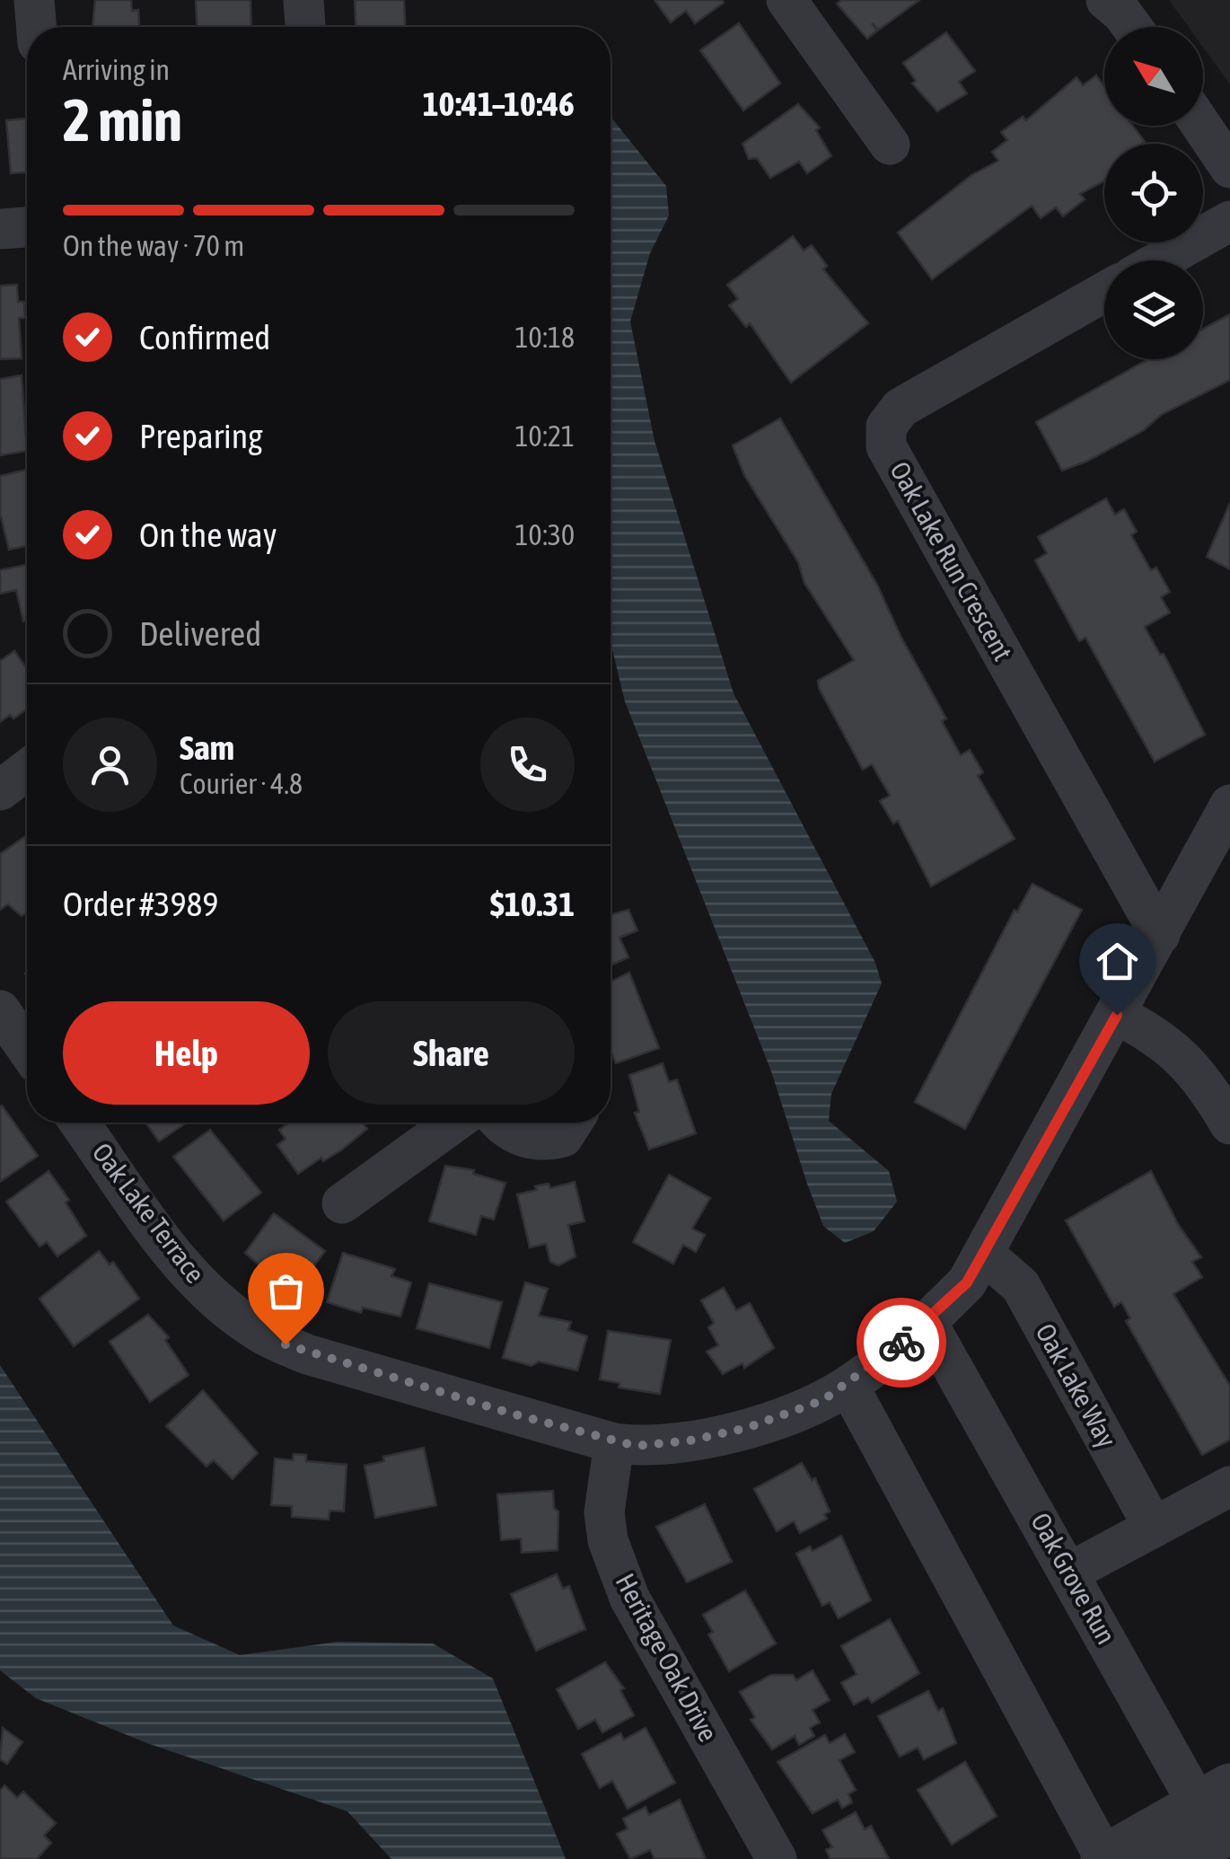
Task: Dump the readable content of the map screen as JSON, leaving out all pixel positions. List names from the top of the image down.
{
  "streets": {
    "street": [
      "Oak Lake Run Crescent",
      "Oak Lake Terrace",
      "Oak Lake Way",
      "Oak Grove Run",
      "Heritage Oak Drive"
    ]
  },
  "crossings": [
    ["Oak Lake Run Crescent", "Oak Lake Terrace"],
    ["Oak Lake Terrace", "Oak Lake Way"],
    ["Oak Lake Terrace", "Oak Grove Run"],
    ["Oak Lake Terrace", "Heritage Oak Drive"]
  ],
  "north": "top left",
  "page": {
    "heading": ["2 min", "Arriving in", "10:41–10:46"],
    "panel": [
      "Sam",
      "Courier · 4.8",
      "Order #3989",
      "$10.31"
    ],
    "bar": "On the way · 70 m",
    "list": [
      ["Confirmed", "10:18"],
      ["Preparing", "10:21"],
      ["On the way", "10:30"],
      "Delivered"
    ],
    "buttons": ["Help", "Share"]
  }
}
